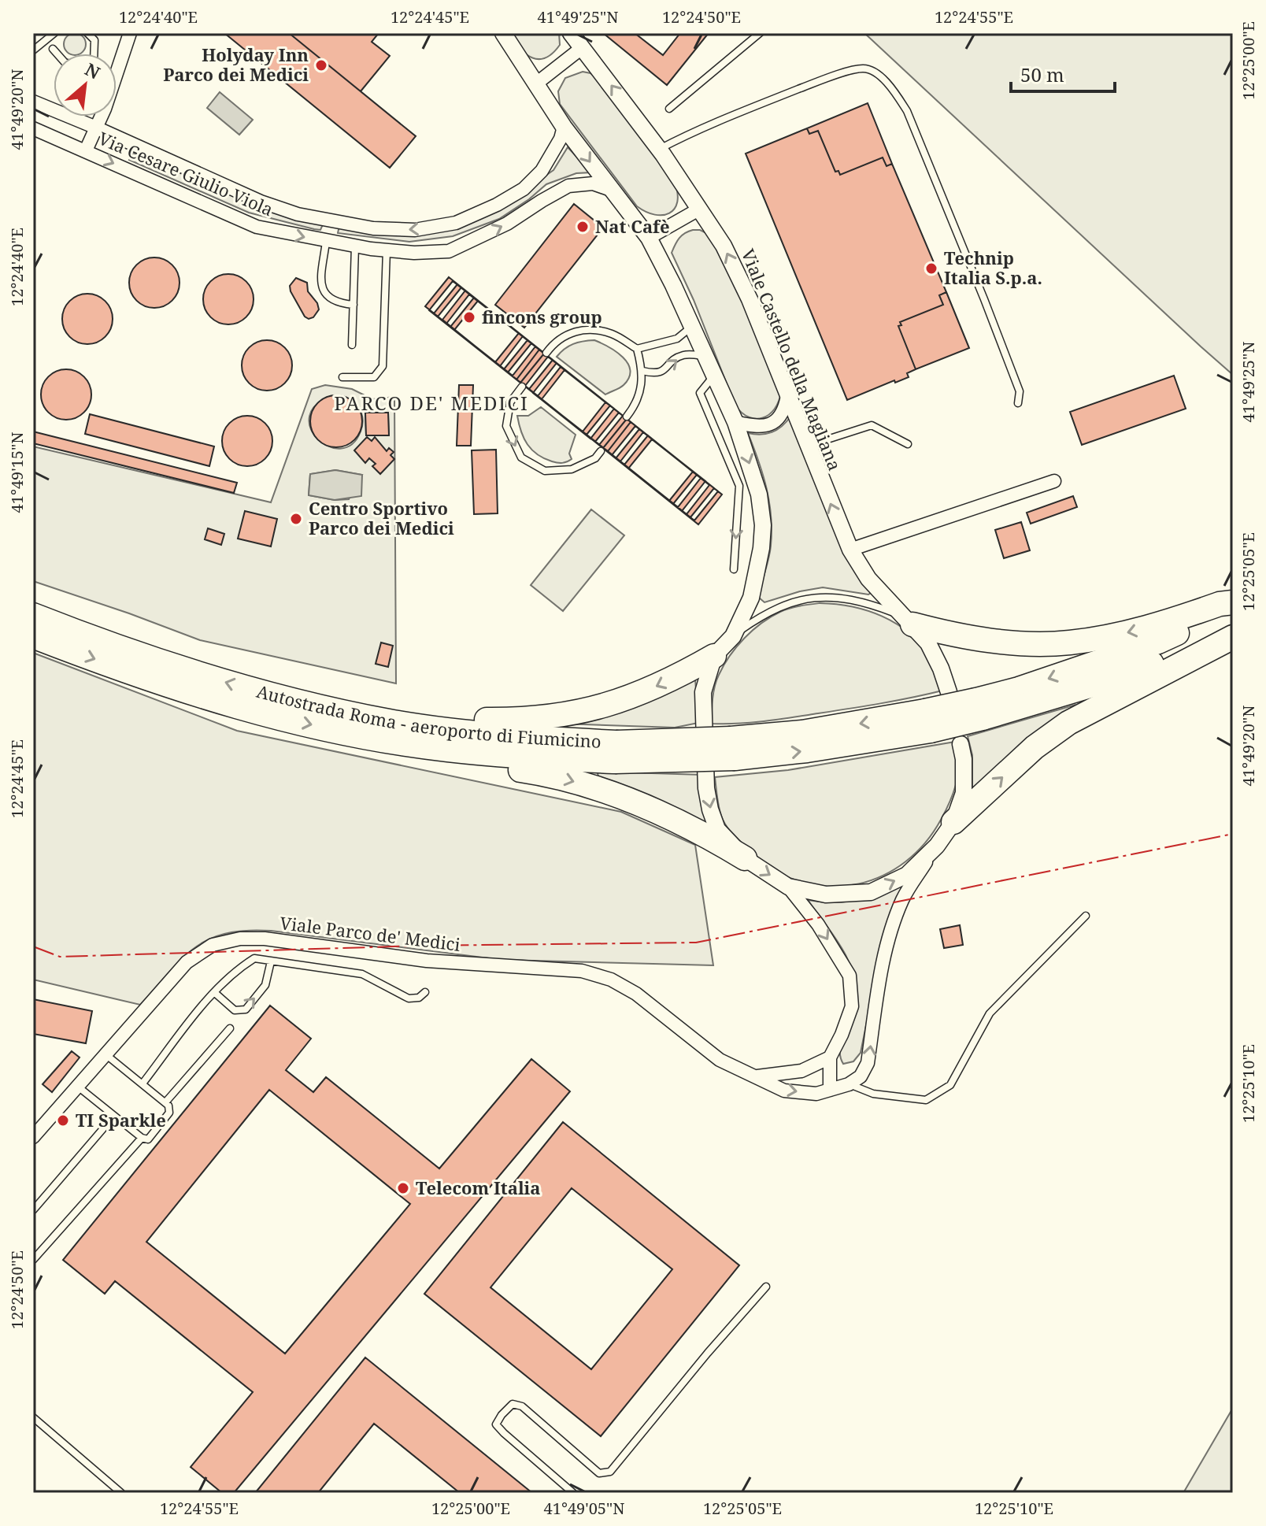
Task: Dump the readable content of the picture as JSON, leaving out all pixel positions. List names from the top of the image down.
{
  "streets": {
    "highway": ["Autostrada Roma - aeroporto di Fiumicino"],
    "street": ["Via Cesare Giulio Viola", "Viale Castello della Magliana", "Viale Parco de' Medici"]
  },
  "districts": ["PARCO DE' MEDICI"],
  "places": [
    "Holyday Inn Parco dei Medici",
    "Nat Cafè",
    "Technip Italia S.p.a.",
    "fincons group",
    "Centro Sportivo Parco dei Medici",
    "TI Sparkle",
    "Telecom Italia"
  ],
  "scale_bar": "50 m",
  "north": "top right",
  "coordinates": [
    "12°24'40\"E",
    "12°24'45\"E",
    "41°49'25\"N",
    "12°24'50\"E",
    "12°24'55\"E",
    "12°25'00\"E",
    "41°49'20\"N",
    "41°49'15\"N",
    "12°25'05\"E",
    "12°25'10\"E",
    "41°49'05\"N"
  ]
}
